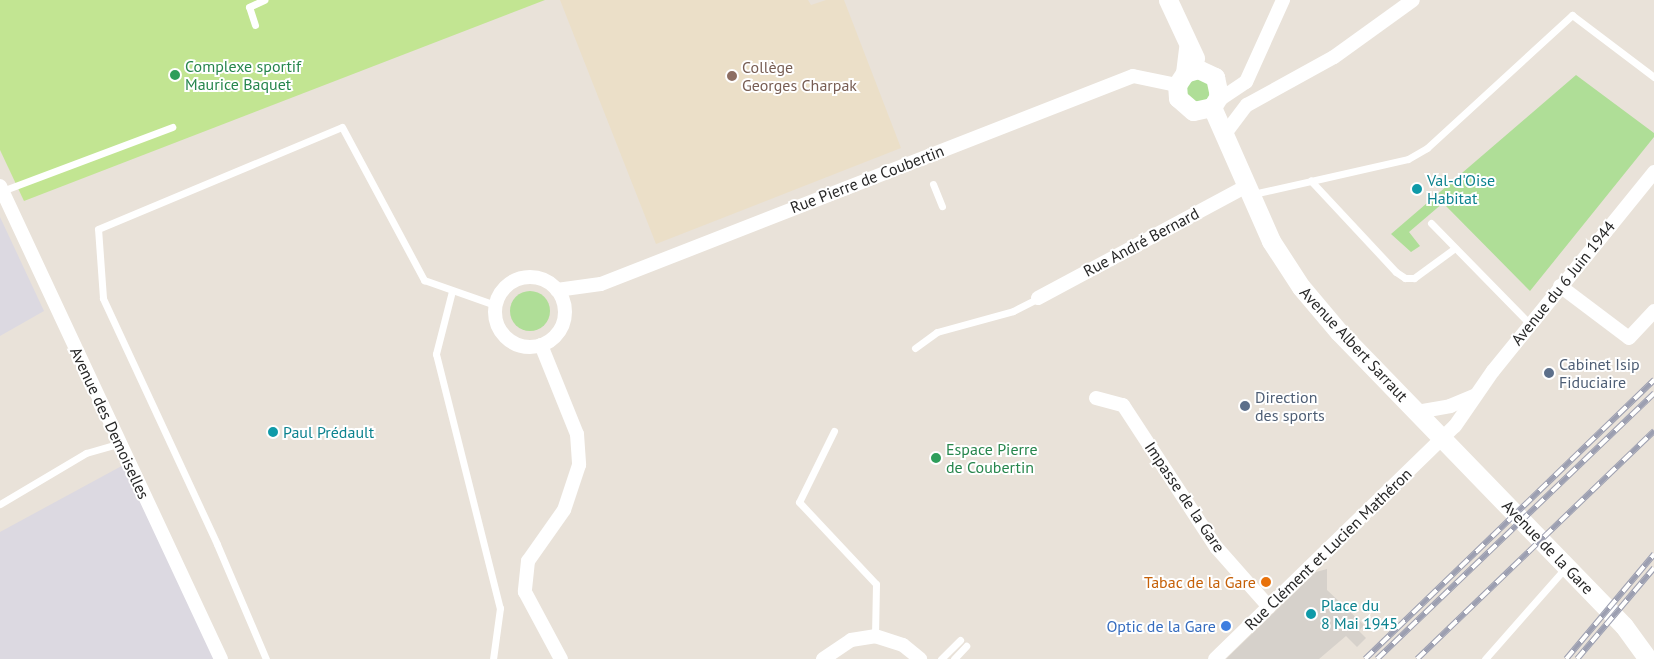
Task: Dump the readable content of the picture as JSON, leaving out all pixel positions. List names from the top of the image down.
{
  "streets": {
    "street": [
      "Rue Pierre de Coubertin",
      "Rue André Bernard",
      "Avenue du 6 Juin 1944",
      "Avenue Albert Sarraut",
      "Avenue des Demoiselles",
      "Impasse de la Gare",
      "Avenue de la Gare",
      "Rue Clément et Lucien Mathéron"
    ]
  },
  "crossings": [
    ["Rue Pierre de Coubertin", "Avenue Albert Sarraut"],
    ["Rue André Bernard", "Avenue Albert Sarraut"],
    ["Avenue du 6 Juin 1944", "Avenue Albert Sarraut"],
    ["Avenue du 6 Juin 1944", "Avenue de la Gare"],
    ["Avenue du 6 Juin 1944", "Rue Clément et Lucien Mathéron"],
    ["Avenue Albert Sarraut", "Avenue de la Gare"],
    ["Avenue Albert Sarraut", "Rue Clément et Lucien Mathéron"],
    ["Impasse de la Gare", "Rue Clément et Lucien Mathéron"],
    ["Avenue de la Gare", "Rue Clément et Lucien Mathéron"]
  ],
  "places": [
    "Complexe sportif Maurice Baquet",
    "Collège Georges Charpak",
    "Val-d'Oise Habitat",
    "Cabinet Isip Fiduciaire",
    "Direction des sports",
    "Paul Prédault",
    "Espace Pierre de Coubertin",
    "Tabac de la Gare",
    "Place du 8 Mai 1945",
    "Optic de la Gare"
  ]
}
